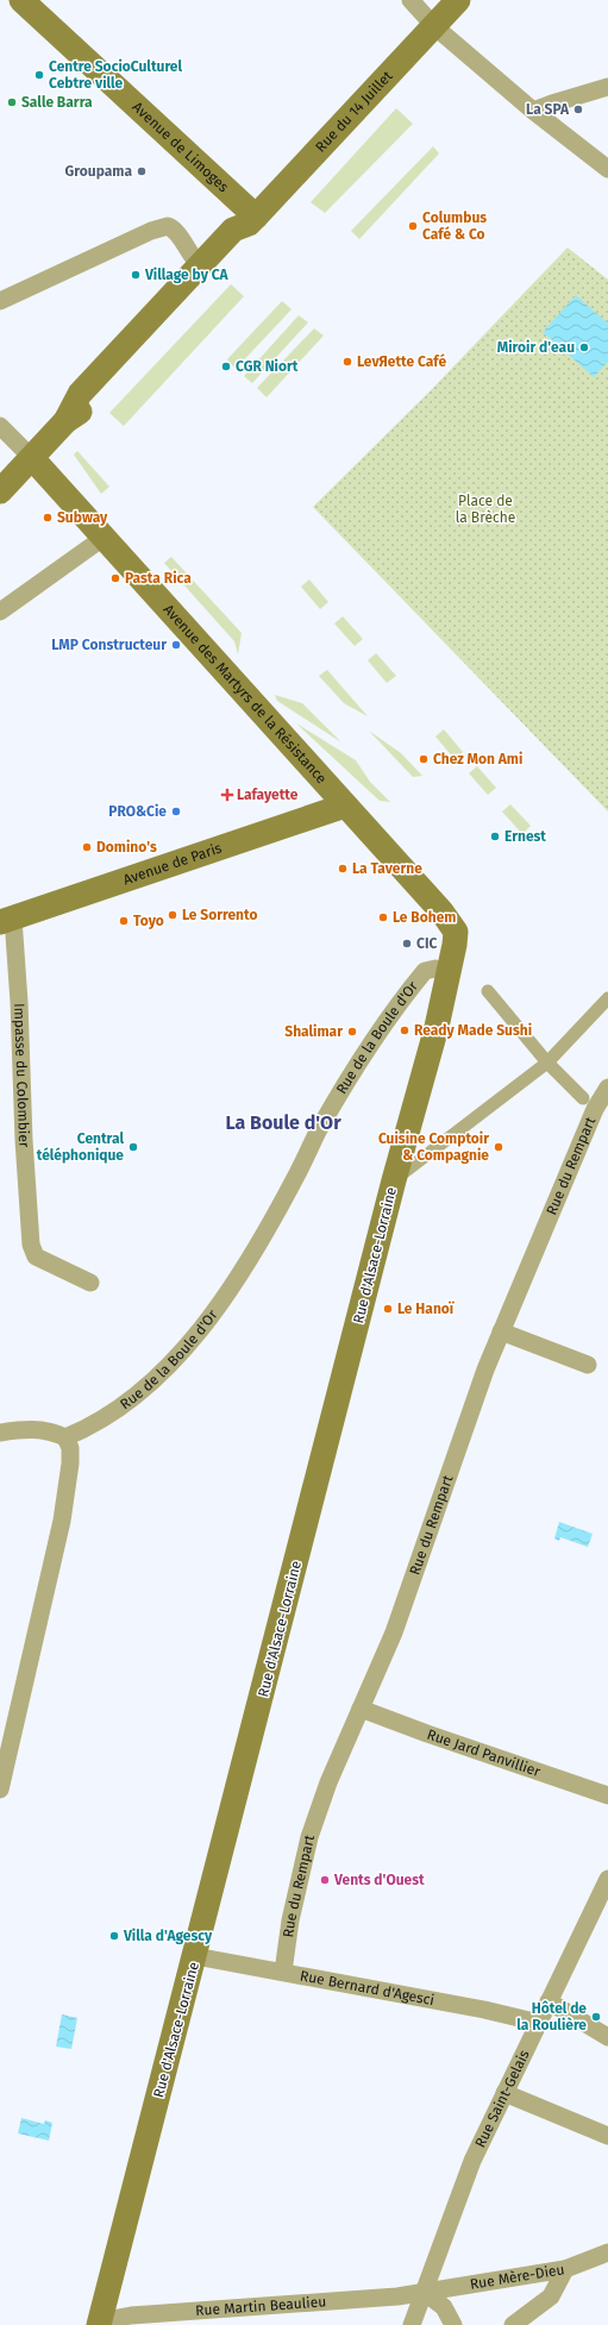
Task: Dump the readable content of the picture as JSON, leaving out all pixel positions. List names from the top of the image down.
{
  "streets": {
    "main road": [
      "Rue du 14 Juillet",
      "Avenue de Limoges",
      "Avenue des Martyrs de la Résistance",
      "Avenue de Paris",
      "Rue d'Alsace-Lorraine"
    ],
    "street": [
      "Rue de la Boule d'Or",
      "Impasse du Colombier",
      "Rue du Rempart",
      "Rue Jard Panvillier",
      "Rue Bernard d'Agesci",
      "Rue Saint-Gelais",
      "Rue Mère-Dieu",
      "Rue Martin Beaulieu"
    ]
  },
  "crossings": [
    ["Rue du 14 Juillet", "Avenue de Limoges"],
    ["Rue du 14 Juillet", "Avenue des Martyrs de la Résistance"],
    ["Avenue des Martyrs de la Résistance", "Avenue de Paris"],
    ["Avenue des Martyrs de la Résistance", "Rue d'Alsace-Lorraine"],
    ["Avenue de Paris", "Impasse du Colombier"],
    ["Rue de la Boule d'Or", "Rue d'Alsace-Lorraine"],
    ["Rue du Rempart", "Rue Jard Panvillier"],
    ["Rue du Rempart", "Rue Bernard d'Agesci"],
    ["Rue d'Alsace-Lorraine", "Rue Bernard d'Agesci"],
    ["Rue d'Alsace-Lorraine", "Rue Martin Beaulieu"],
    ["Rue Bernard d'Agesci", "Rue Saint-Gelais"],
    ["Rue Saint-Gelais", "Rue Mère-Dieu"],
    ["Rue Saint-Gelais", "Rue Martin Beaulieu"],
    ["Rue Mère-Dieu", "Rue Martin Beaulieu"]
  ],
  "districts": ["La Boule d'Or"],
  "parks": ["Place de la Brèche"],
  "places": {
    "other": [
      "Centre SocioCulturel Cebtre ville",
      "Salle Barra",
      "La SPA",
      "Groupama",
      "Columbus Café & Co",
      "Village by CA",
      "Miroir d'eau",
      "LevЯette Café",
      "CGR Niort",
      "Subway",
      "Pasta Rica",
      "LMP Constructeur",
      "Chez Mon Ami",
      "PRO&Cie",
      "Ernest",
      "Domino's",
      "La Taverne",
      "Le Sorrento",
      "Le Bohem",
      "Toyo",
      "CIC",
      "Ready Made Sushi",
      "Shalimar",
      "Central téléphonique",
      "Cuisine Comptoir & Compagnie",
      "Le Hanoï",
      "Vents d'Ouest",
      "Villa d'Agescy",
      "Hôtel de la Roulière"
    ],
    "health": ["Lafayette"]
  }
}
